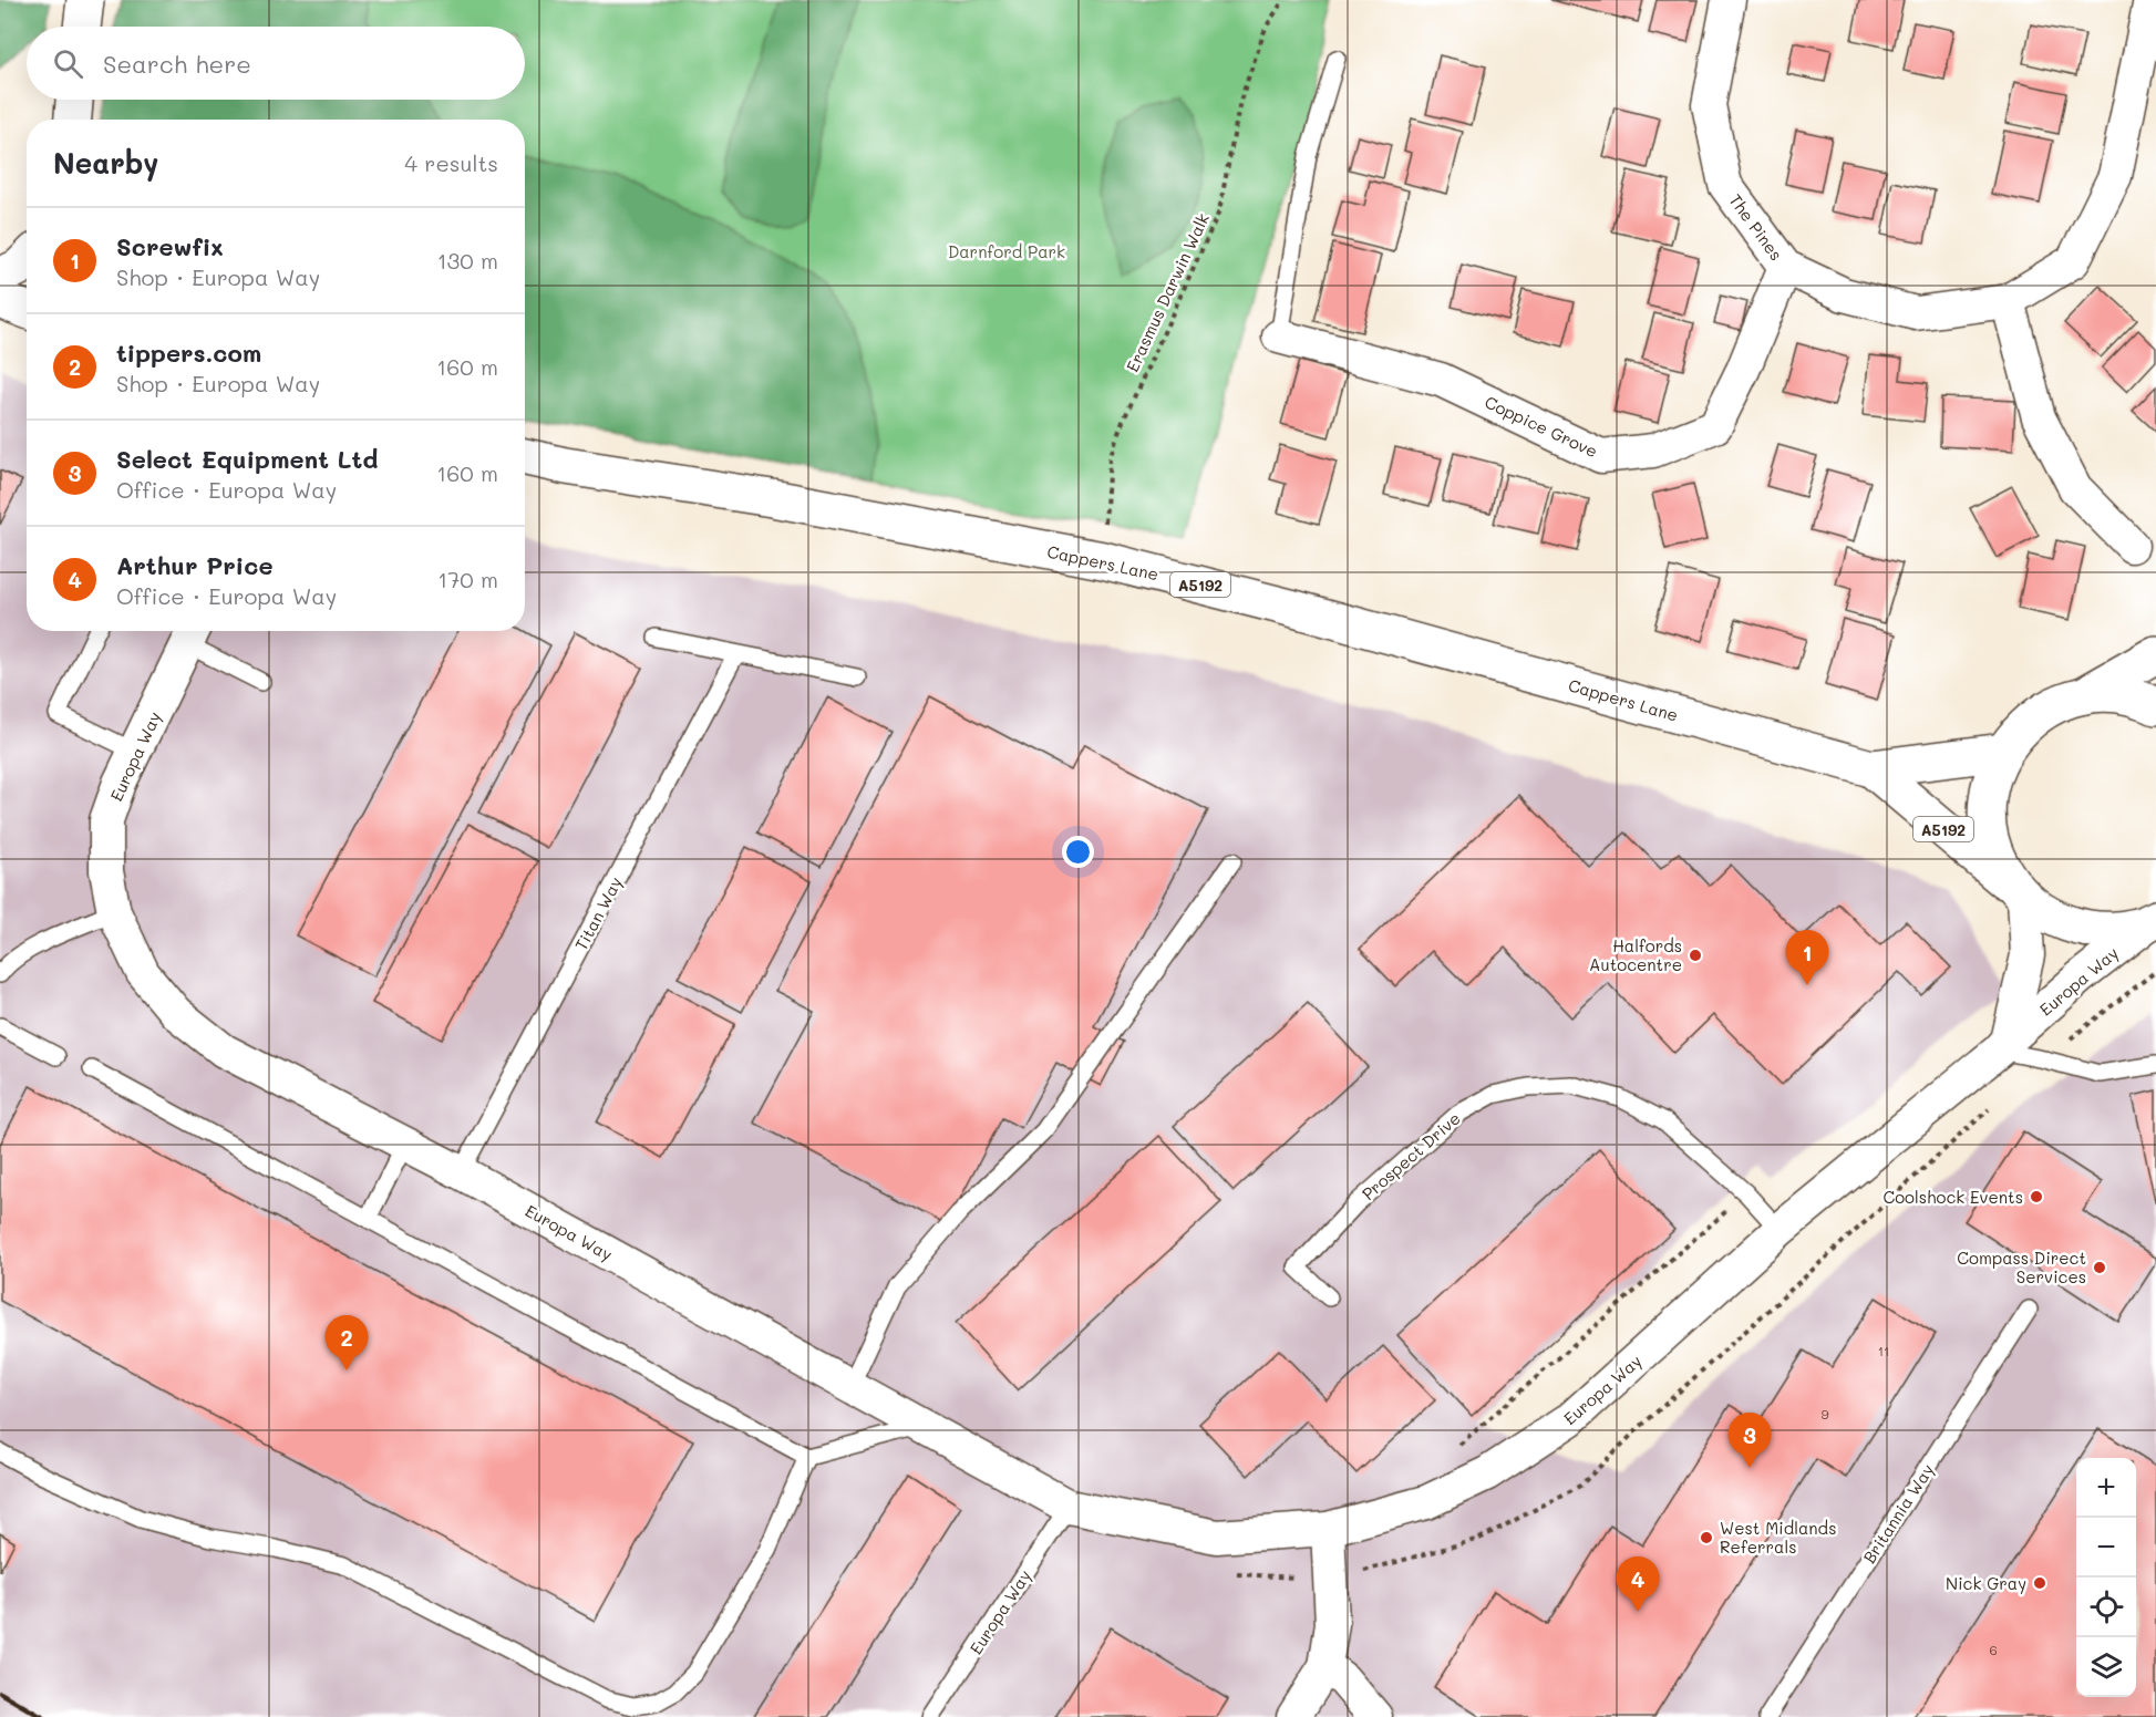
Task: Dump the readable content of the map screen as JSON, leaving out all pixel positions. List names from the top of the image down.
{
  "streets": {
    "main road": ["Cappers Lane", "A5192"],
    "street": ["The Pines", "Coppice Grove", "Europa Way"],
    "lane": ["Titan Way", "Prospect Drive", "Britannia Way"],
    "path": ["Erasmus Darwin Walk"]
  },
  "crossings": [
    ["The Pines", "Coppice Grove"],
    ["Erasmus Darwin Walk", "Cappers Lane"],
    ["Cappers Lane", "Europa Way"],
    ["Europa Way", "Titan Way"],
    ["Europa Way", "Prospect Drive"]
  ],
  "parks": ["Darnford Park"],
  "places": [
    "Halfords Autocentre",
    "Coolshock Events",
    "Compass Direct Services",
    "West Midlands Referrals",
    "Nick Gray"
  ],
  "house_numbers": ["11", "9", "6"],
  "page": {
    "search": "Search here",
    "heading": ["Nearby", "4 results"],
    "list": [
      {
        "mark": "1",
        "name": "Screwfix",
        "note": "Shop · Europa Way",
        "value": "130 m"
      },
      {
        "mark": "2",
        "name": "tippers.com",
        "note": "Shop · Europa Way",
        "value": "160 m"
      },
      {
        "mark": "3",
        "name": "Select Equipment Ltd",
        "note": "Office · Europa Way",
        "value": "160 m"
      },
      {
        "mark": "4",
        "name": "Arthur Price",
        "note": "Office · Europa Way",
        "value": "170 m"
      }
    ],
    "pins": [
      "1",
      "2",
      "3",
      "4"
    ],
    "map_buttons": ["+", "−"]
  }
}
